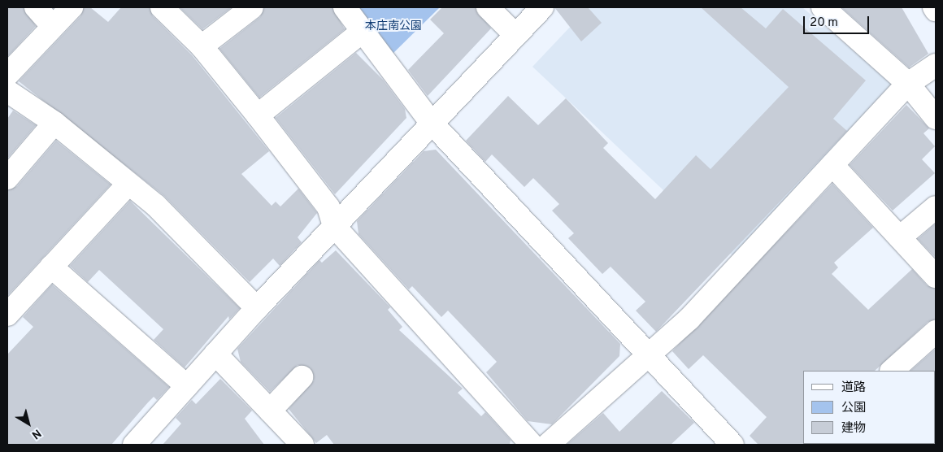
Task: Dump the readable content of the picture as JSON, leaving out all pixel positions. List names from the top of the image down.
{
  "parks": ["本庄南公園"],
  "legend": ["道路", "公園", "建物"],
  "scale_bar": "20 m",
  "north": "bottom right"
}
